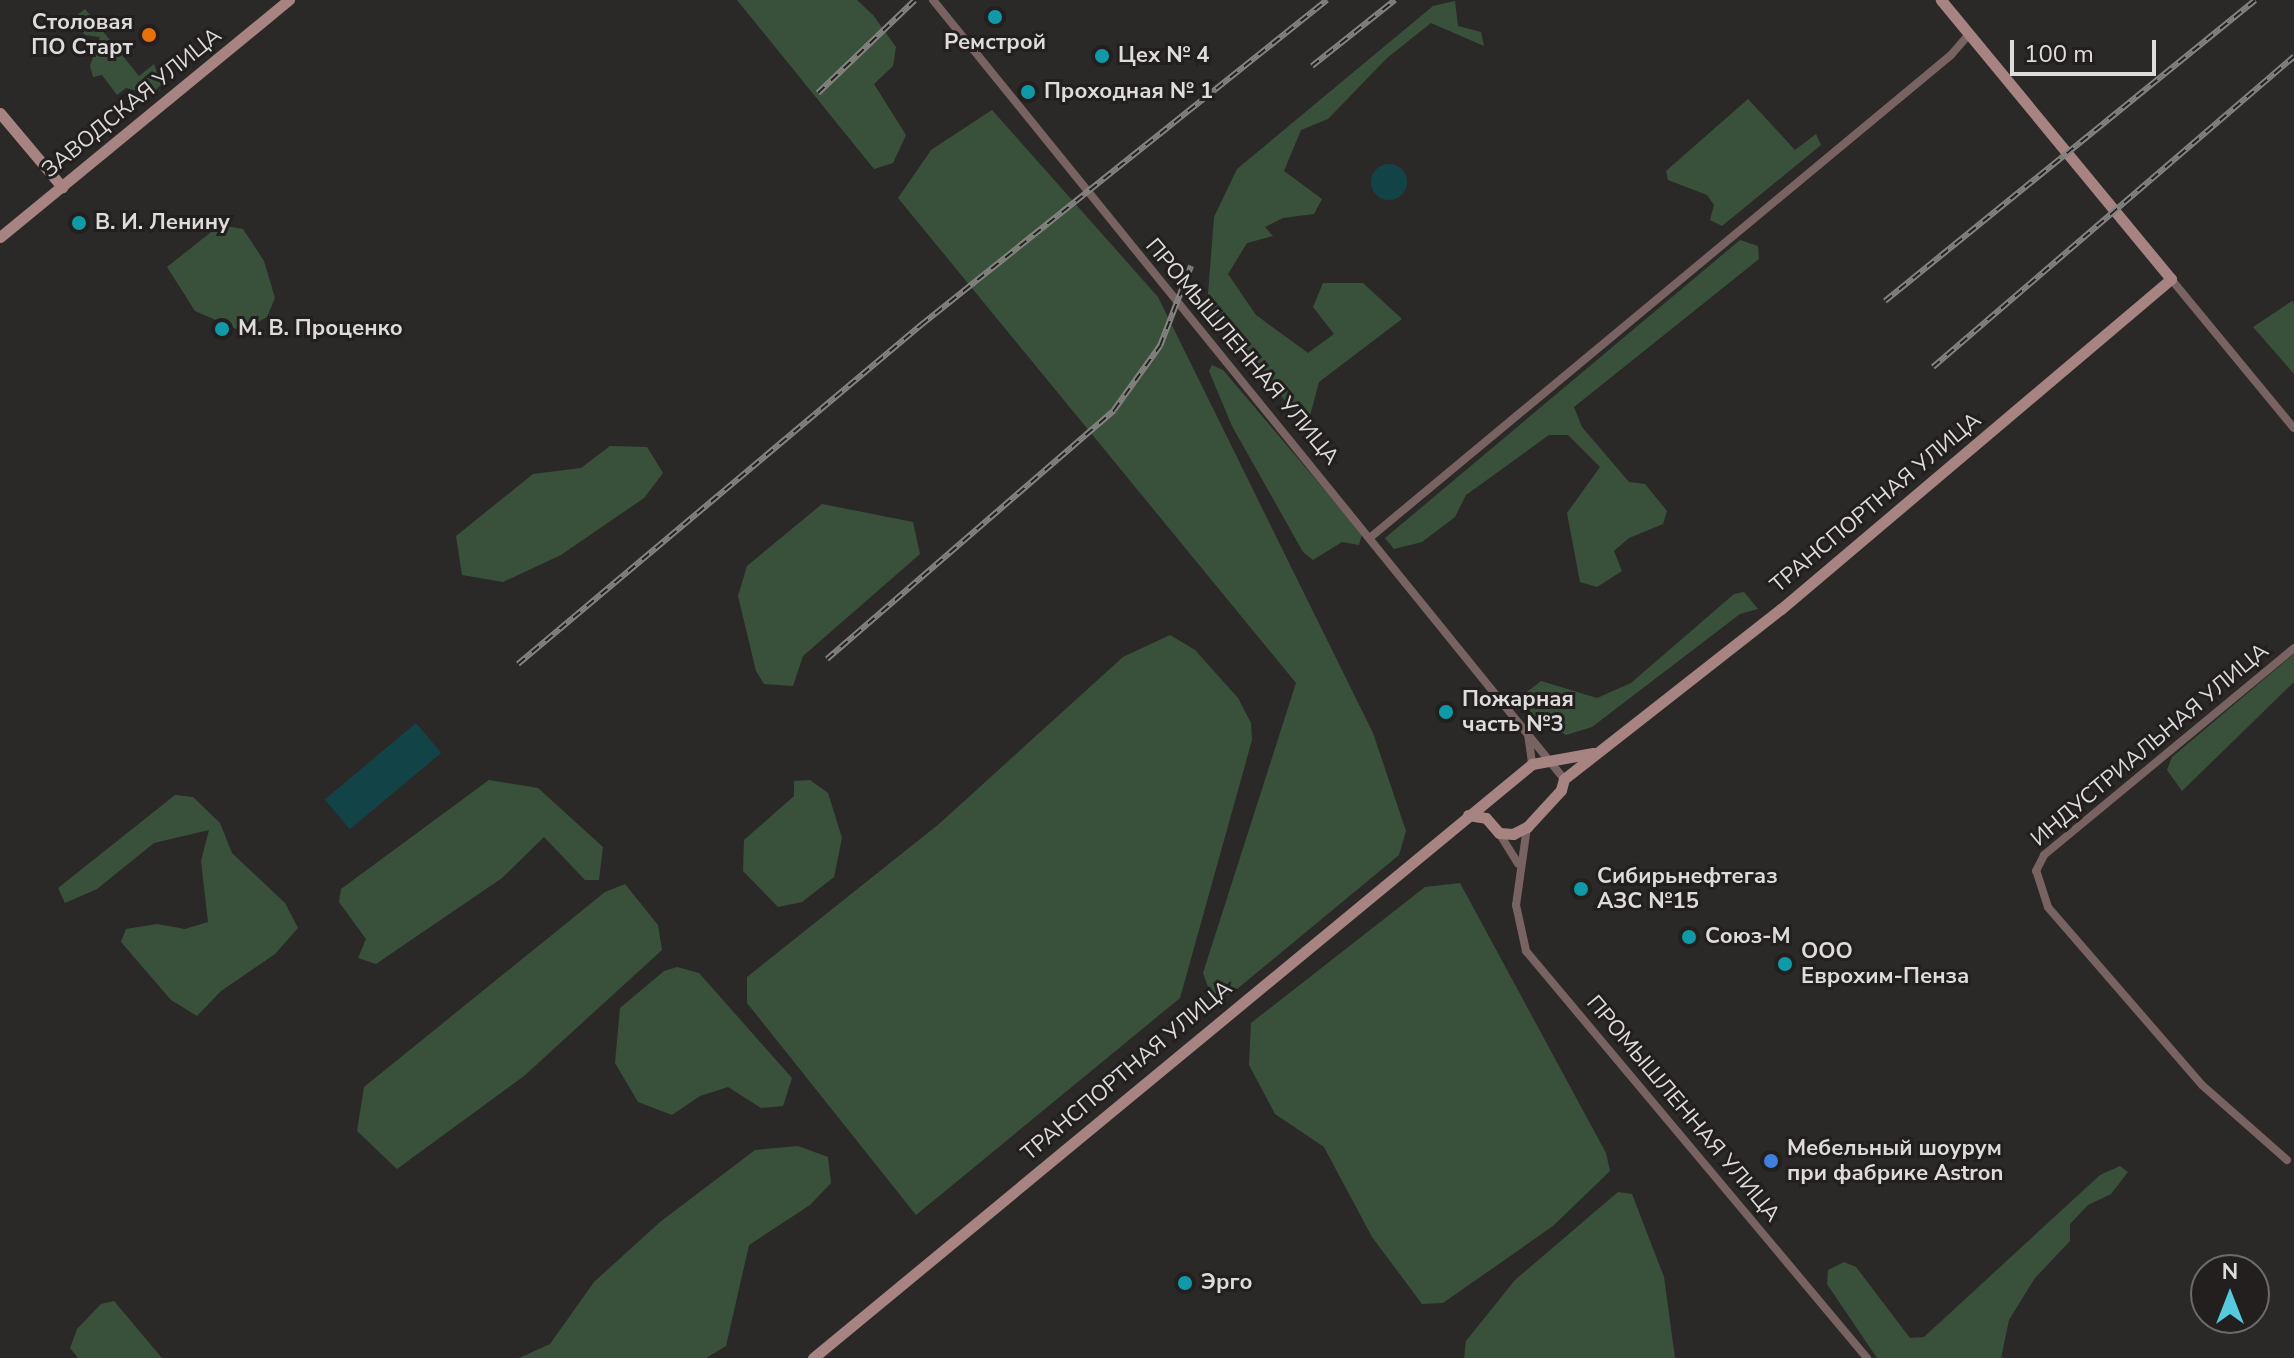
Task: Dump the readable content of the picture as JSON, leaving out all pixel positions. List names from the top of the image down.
{
  "streets": {
    "street": [
      "ЗАВОДСКАЯ УЛИЦА",
      "ПРОМЫШЛЕННАЯ УЛИЦА",
      "ТРАНСПОРТНАЯ УЛИЦА",
      "ИНДУСТРИАЛЬНАЯ УЛИЦА"
    ]
  },
  "crossings": [
    ["ПРОМЫШЛЕННАЯ УЛИЦА", "ТРАНСПОРТНАЯ УЛИЦА"]
  ],
  "places": [
    "Ремстрой",
    "Столовая ПО Старт",
    "Цех № 4",
    "Проходная № 1",
    "В. И. Ленину",
    "М. В. Проценко",
    "Пожарная часть №3",
    "Сибирьнефтегаз АЗС №15",
    "Союз-М",
    "ООО Еврохим-Пенза",
    "Мебельный шоурум при фабрике Astron",
    "Эрго"
  ],
  "scale_bar": "100 m",
  "north": "top"
}
